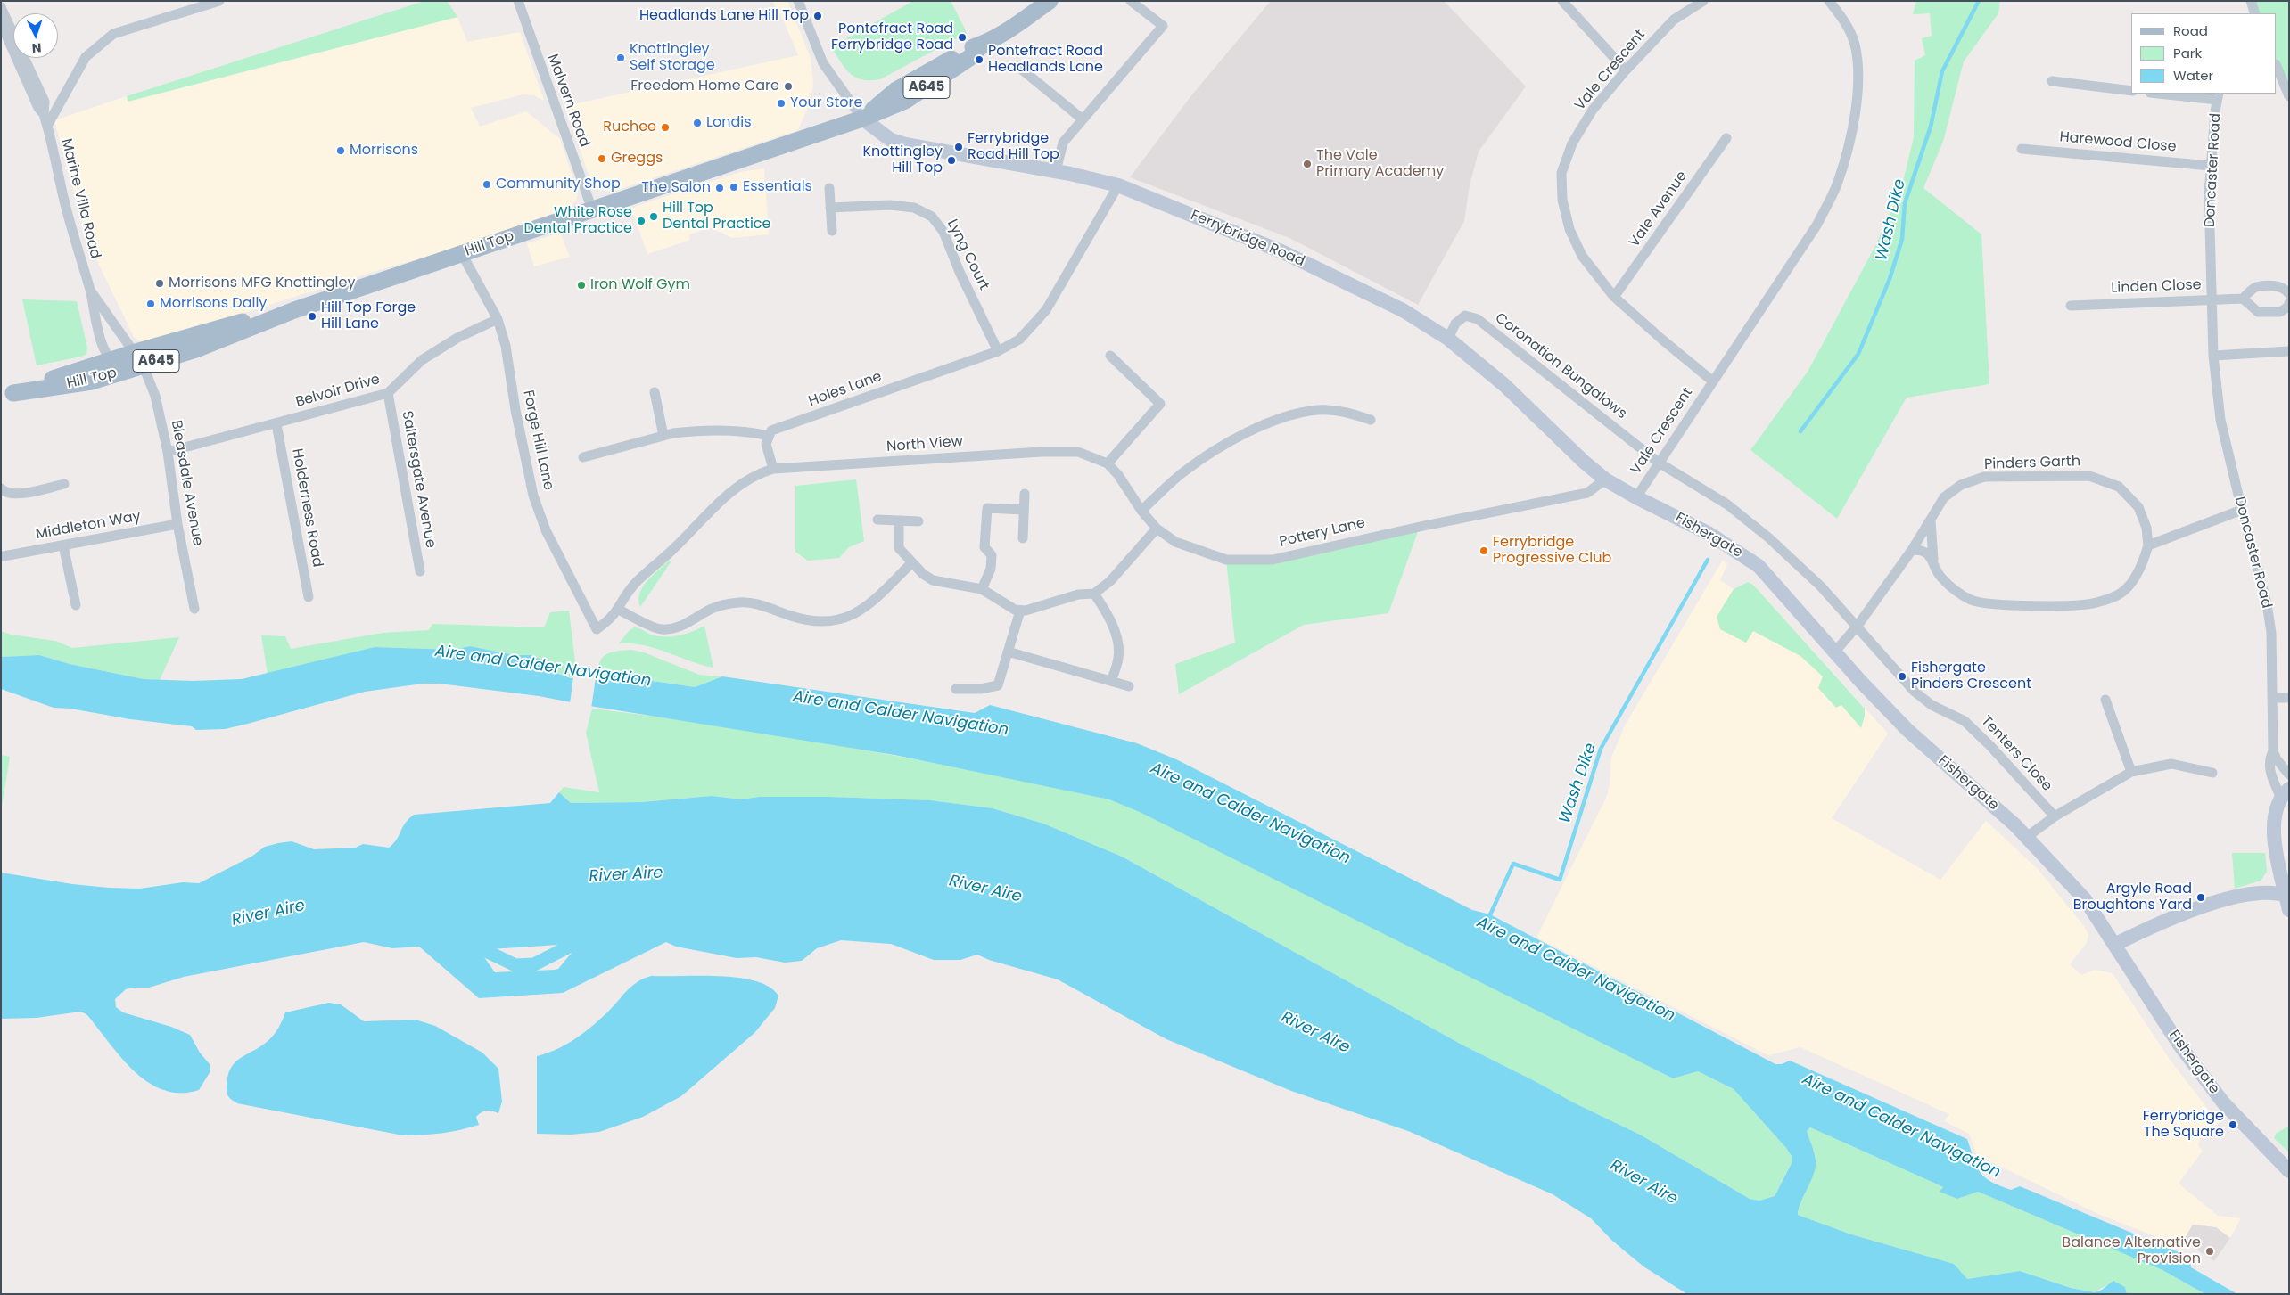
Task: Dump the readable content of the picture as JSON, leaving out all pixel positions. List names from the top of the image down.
{
  "streets": {
    "main road": [
      "A645",
      "Doncaster Road",
      "Ferrybridge Road",
      "Hill Top",
      "Fishergate"
    ],
    "street": [
      "Vale Crescent",
      "Malvern Road",
      "Harewood Close",
      "Marine Villa Road",
      "Vale Avenue",
      "Lyng Court",
      "Linden Close",
      "Coronation Bungalows",
      "Holes Lane",
      "Belvoir Drive",
      "Forge Hill Lane",
      "North View",
      "Pinders Garth",
      "Saltersgate Avenue",
      "Bleasdale Avenue",
      "Holderness Road",
      "Middleton Way",
      "Pottery Lane",
      "Tenters Close"
    ]
  },
  "crossings": [
    ["Vale Crescent", "Vale Avenue"],
    ["Vale Crescent", "Coronation Bungalows"],
    ["Vale Crescent", "Fishergate"],
    ["A645", "Ferrybridge Road"],
    ["A645", "Hill Top"],
    ["Malvern Road", "Hill Top"],
    ["Harewood Close", "Doncaster Road"],
    ["Doncaster Road", "Linden Close"],
    ["Marine Villa Road", "Hill Top"],
    ["Marine Villa Road", "Bleasdale Avenue"],
    ["Ferrybridge Road", "Hill Top"],
    ["Ferrybridge Road", "Coronation Bungalows"],
    ["Ferrybridge Road", "Holes Lane"],
    ["Ferrybridge Road", "Fishergate"],
    ["Hill Top", "Forge Hill Lane"],
    ["Hill Top", "Bleasdale Avenue"],
    ["Lyng Court", "Holes Lane"],
    ["Belvoir Drive", "Forge Hill Lane"],
    ["Belvoir Drive", "Saltersgate Avenue"],
    ["Belvoir Drive", "Bleasdale Avenue"],
    ["Belvoir Drive", "Holderness Road"],
    ["North View", "Pottery Lane"],
    ["Pinders Garth", "Fishergate"],
    ["Pinders Garth", "Tenters Close"],
    ["Bleasdale Avenue", "Middleton Way"],
    ["Pottery Lane", "Fishergate"]
  ],
  "water": ["Wash Dike", "Aire and Calder Navigation", "River Aire"],
  "places": [
    "Headlands Lane Hill Top",
    "Pontefract Road Ferrybridge Road",
    "Knottingley Self Storage",
    "Pontefract Road Headlands Lane",
    "Freedom Home Care",
    "Your Store",
    "Londis",
    "Ruchee",
    "Ferrybridge Road Hill Top",
    "Morrisons",
    "Greggs",
    "Knottingley Hill Top",
    "The Vale Primary Academy",
    "Community Shop",
    "Essentials",
    "The Salon",
    "Hill Top Dental Practice",
    "White Rose Dental Practice",
    "Morrisons MFG Knottingley",
    "Iron Wolf Gym",
    "Morrisons Daily",
    "Hill Top Forge Hill Lane",
    "Ferrybridge Progressive Club",
    "Fishergate Pinders Crescent",
    "Argyle Road Broughtons Yard",
    "Ferrybridge The Square",
    "Balance Alternative Provision"
  ],
  "legend": ["Road", "Park", "Water"],
  "north": "bottom"
}
